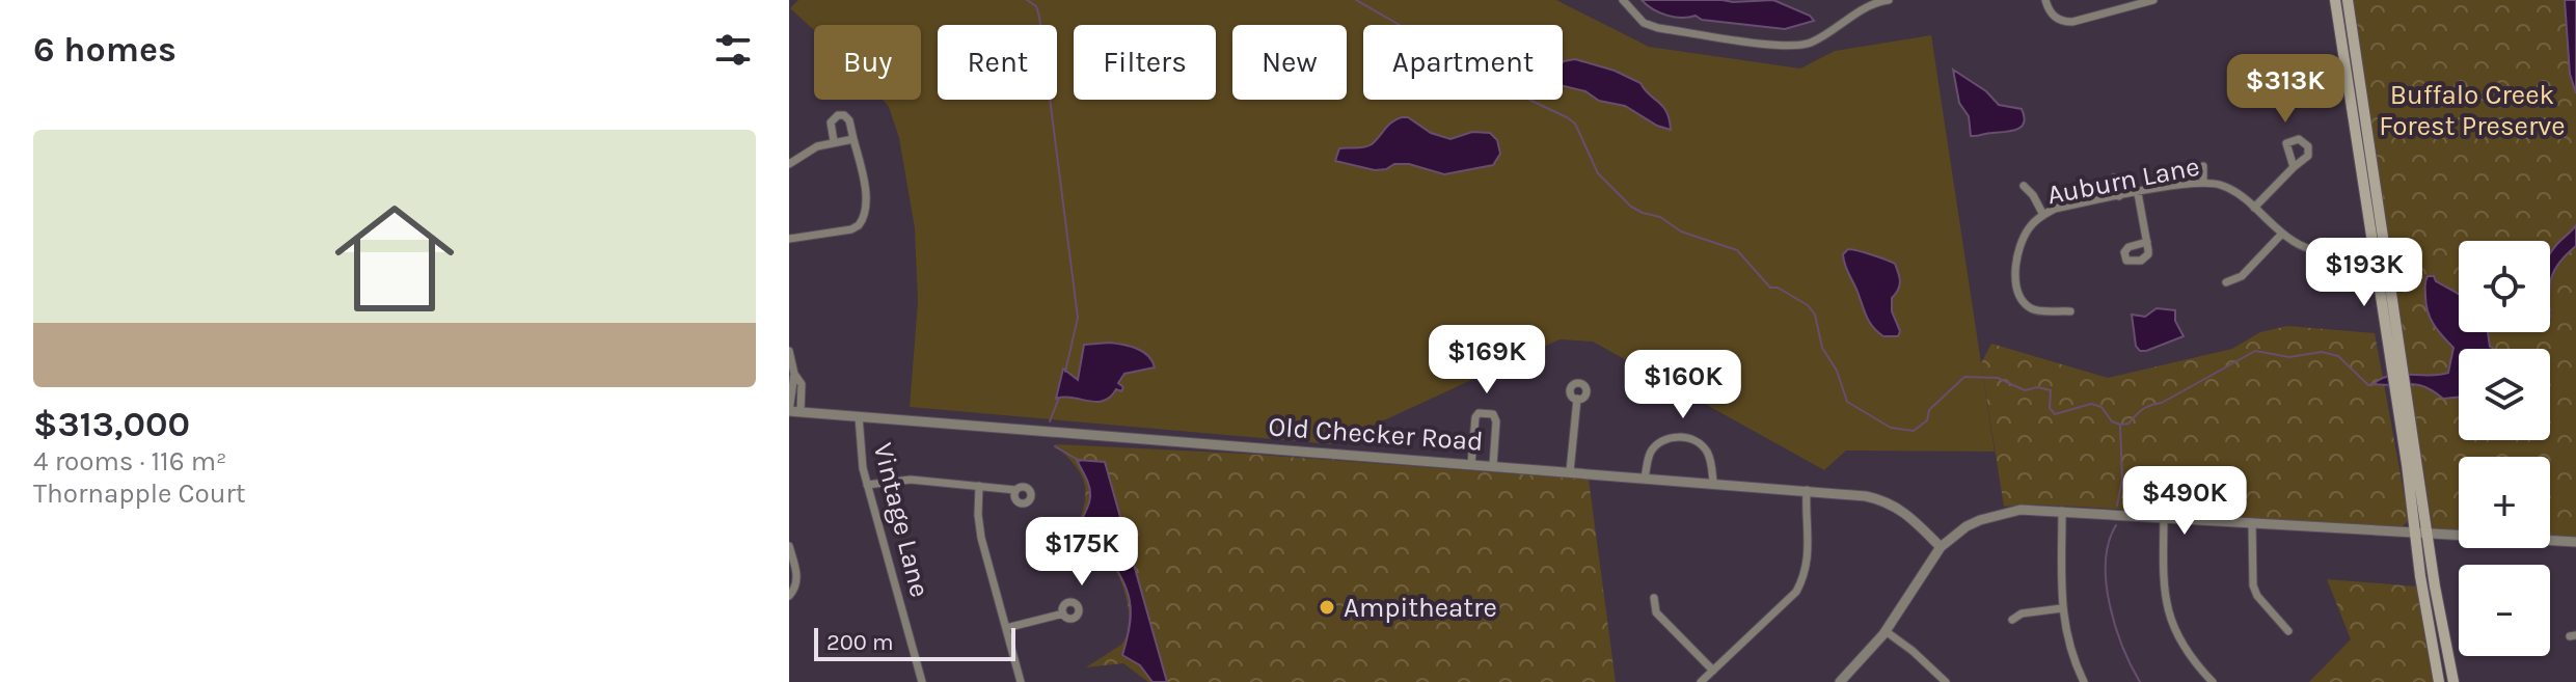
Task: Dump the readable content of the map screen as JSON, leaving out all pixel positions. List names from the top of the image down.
{
  "streets": {
    "street": ["Auburn Lane", "Old Checker Road", "Vintage Lane"]
  },
  "crossings": [
    ["Old Checker Road", "Vintage Lane"]
  ],
  "parks": ["Buffalo Creek Forest Preserve"],
  "places": ["Ampitheatre"],
  "scale_bar": "200 m",
  "page": {
    "heading": "6 homes",
    "chip": [
      "Buy",
      "Rent",
      "Filters",
      "New",
      "Apartment"
    ],
    "price": [
      "$313K",
      "$193K",
      "$169K",
      "$160K",
      "$490K",
      "$175K"
    ],
    "list": [
      {
        "name": "$313,000",
        "note": "4 rooms · 116 m² · Thornapple Court"
      }
    ],
    "map_buttons": ["+", "−"],
    "scale": "200 m"
  }
}
